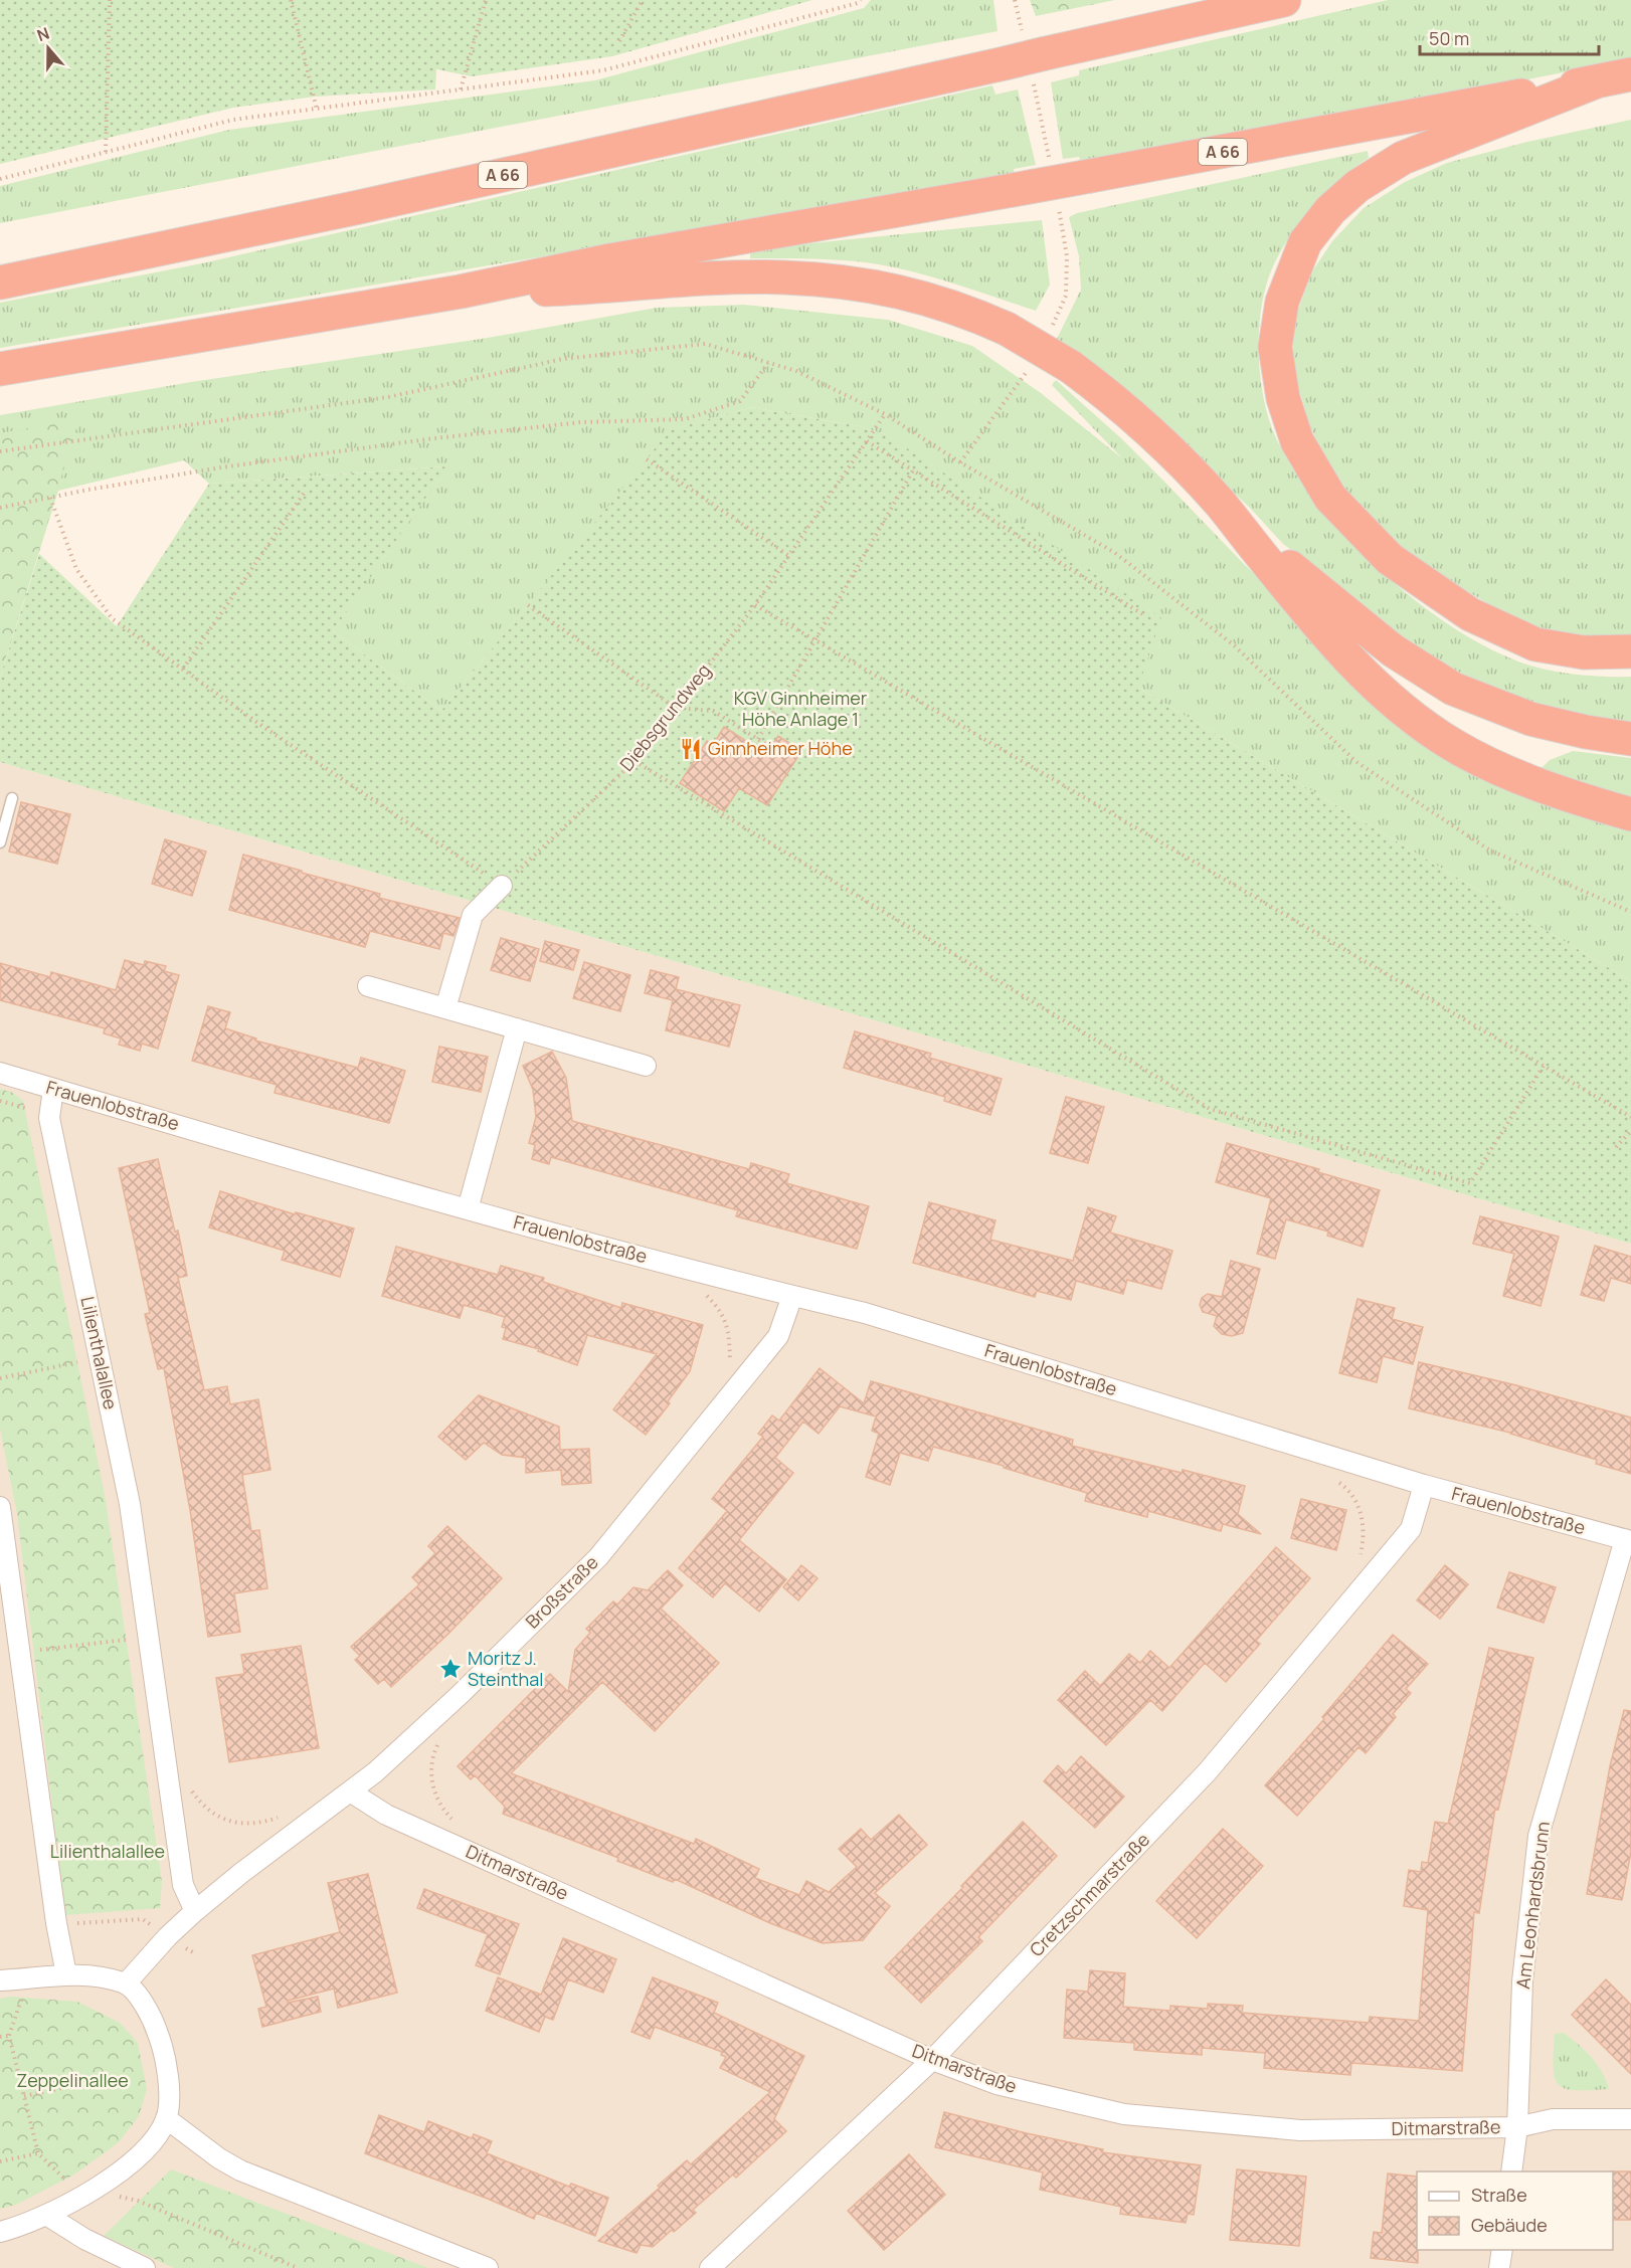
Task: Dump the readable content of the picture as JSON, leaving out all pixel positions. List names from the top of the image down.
{
  "streets": {
    "highway": ["A 66"],
    "street": [
      "Frauenlobstraße",
      "Lilienthalallee",
      "Broßstraße",
      "Ditmarstraße",
      "Cretzschmarstraße",
      "Am Leonhardsbrunn"
    ],
    "path": ["Diebsgrundweg"]
  },
  "crossings": [
    ["Frauenlobstraße", "Lilienthalallee"],
    ["Frauenlobstraße", "Broßstraße"],
    ["Frauenlobstraße", "Cretzschmarstraße"],
    ["Frauenlobstraße", "Am Leonhardsbrunn"],
    ["Lilienthalallee", "Broßstraße"],
    ["Broßstraße", "Ditmarstraße"],
    ["Ditmarstraße", "Cretzschmarstraße"],
    ["Ditmarstraße", "Am Leonhardsbrunn"]
  ],
  "parks": ["KGV Ginnheimer Höhe Anlage 1", "Lilienthalallee", "Zeppelinallee"],
  "places": {
    "restaurant": ["Ginnheimer Höhe"],
    "place": ["Moritz J. Steinthal"]
  },
  "legend": ["Straße", "Gebäude"],
  "scale_bar": "50 m",
  "north": "top"
}
